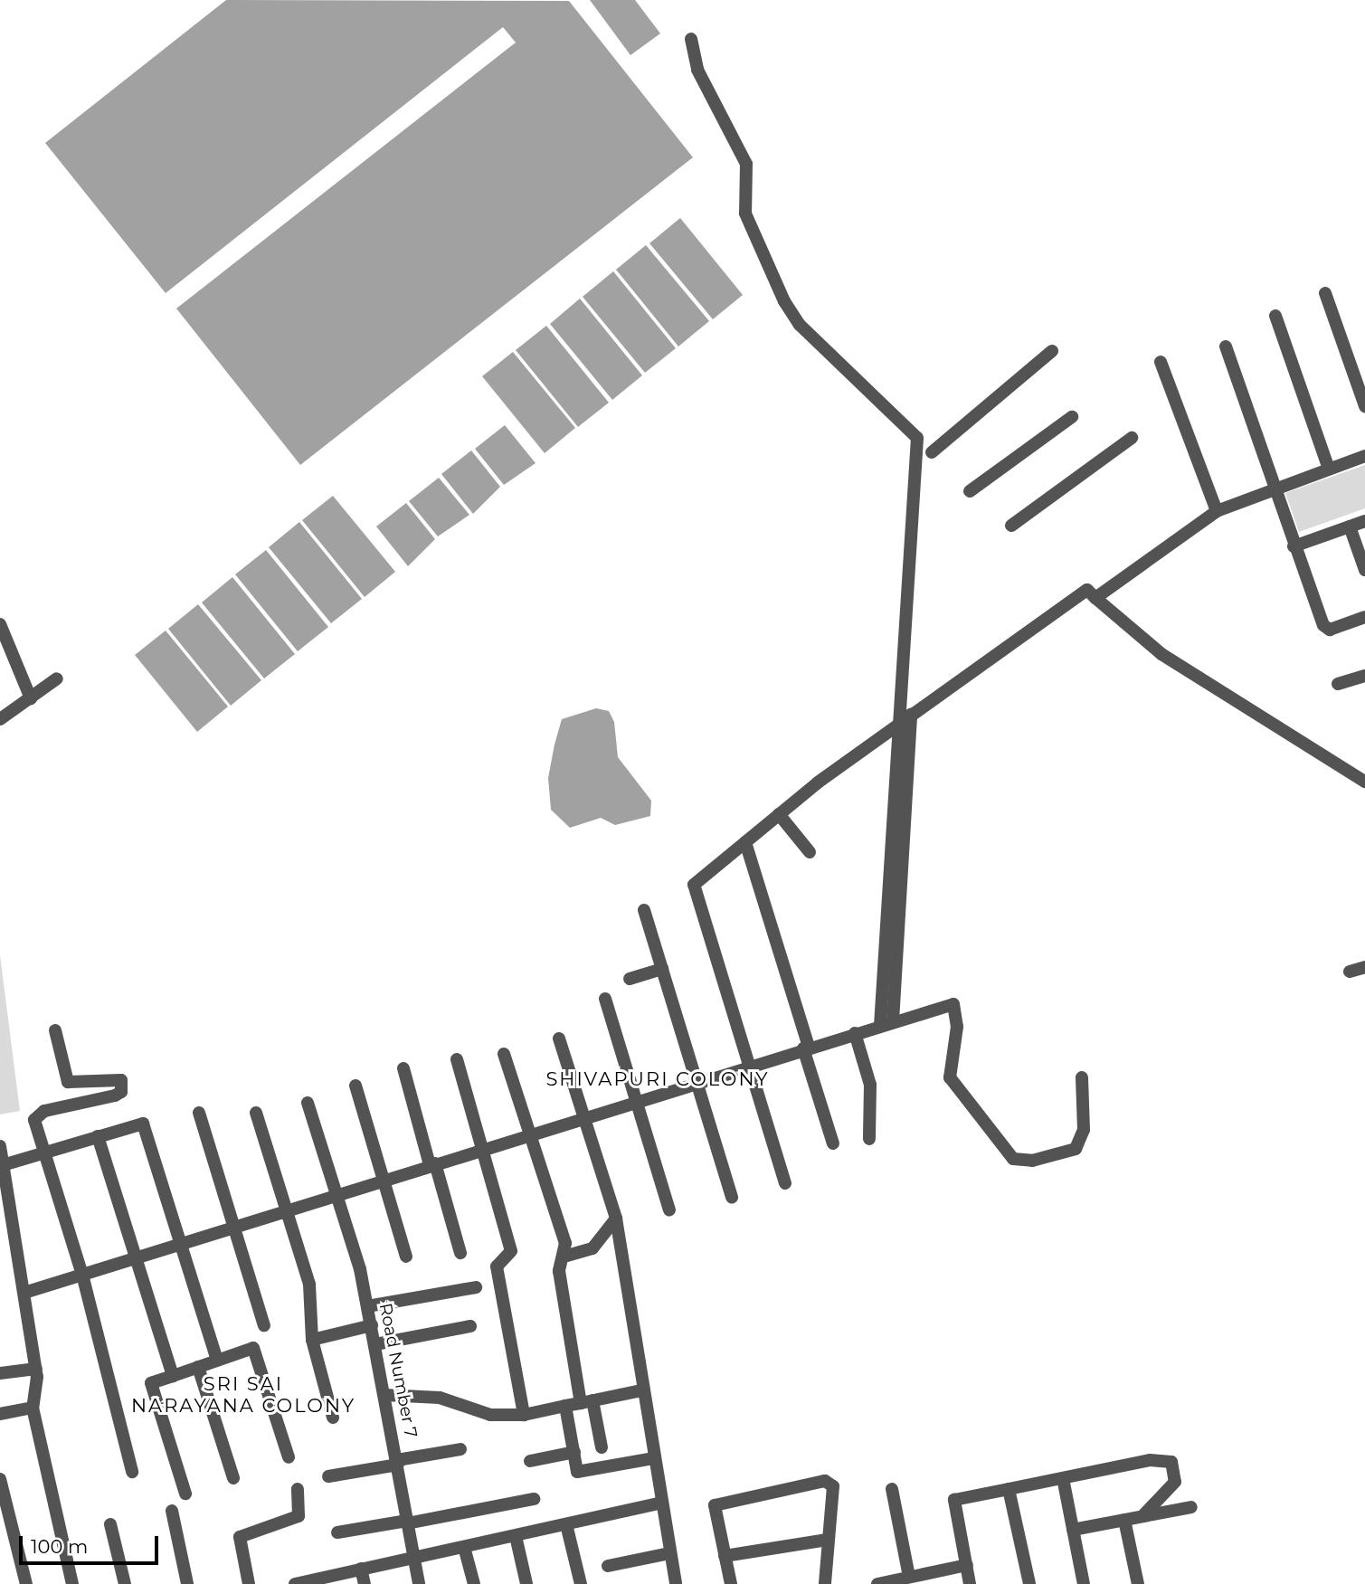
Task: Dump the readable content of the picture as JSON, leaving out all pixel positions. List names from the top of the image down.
{
  "streets": {
    "street": ["Road Number 7"]
  },
  "districts": ["SHIVAPURI COLONY", "SRI SAI NARAYANA COLONY"],
  "scale_bar": "100 m"
}
